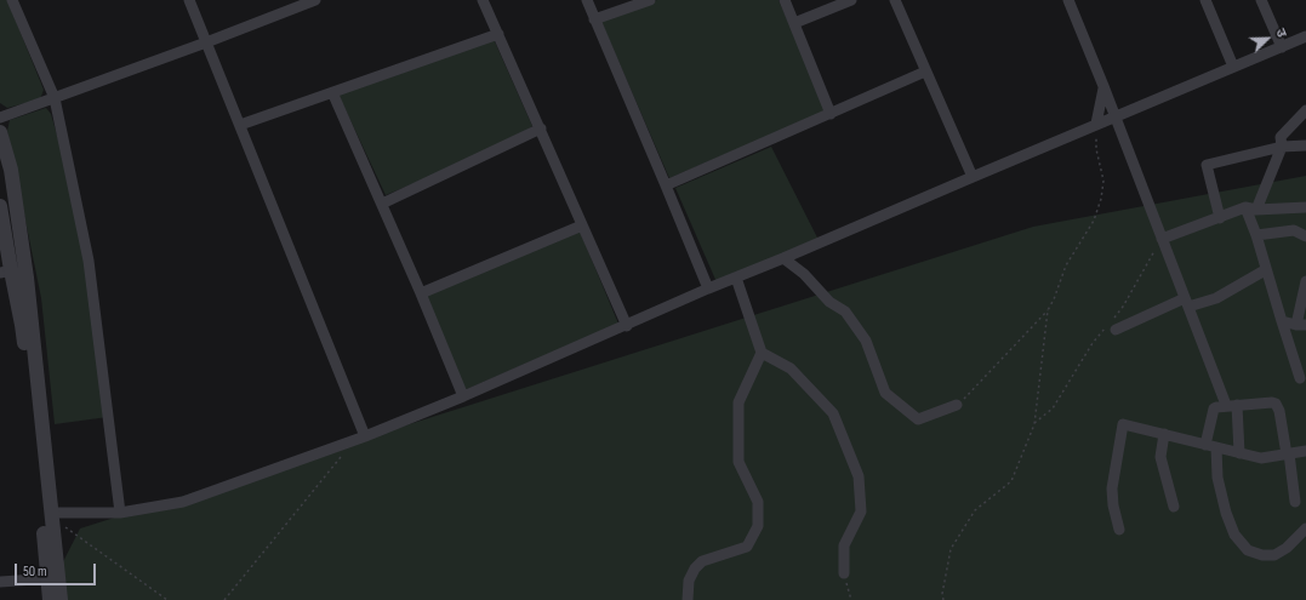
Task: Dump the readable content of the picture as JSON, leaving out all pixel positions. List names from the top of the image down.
{
  "scale_bar": "50 m",
  "north": "top right"
}
